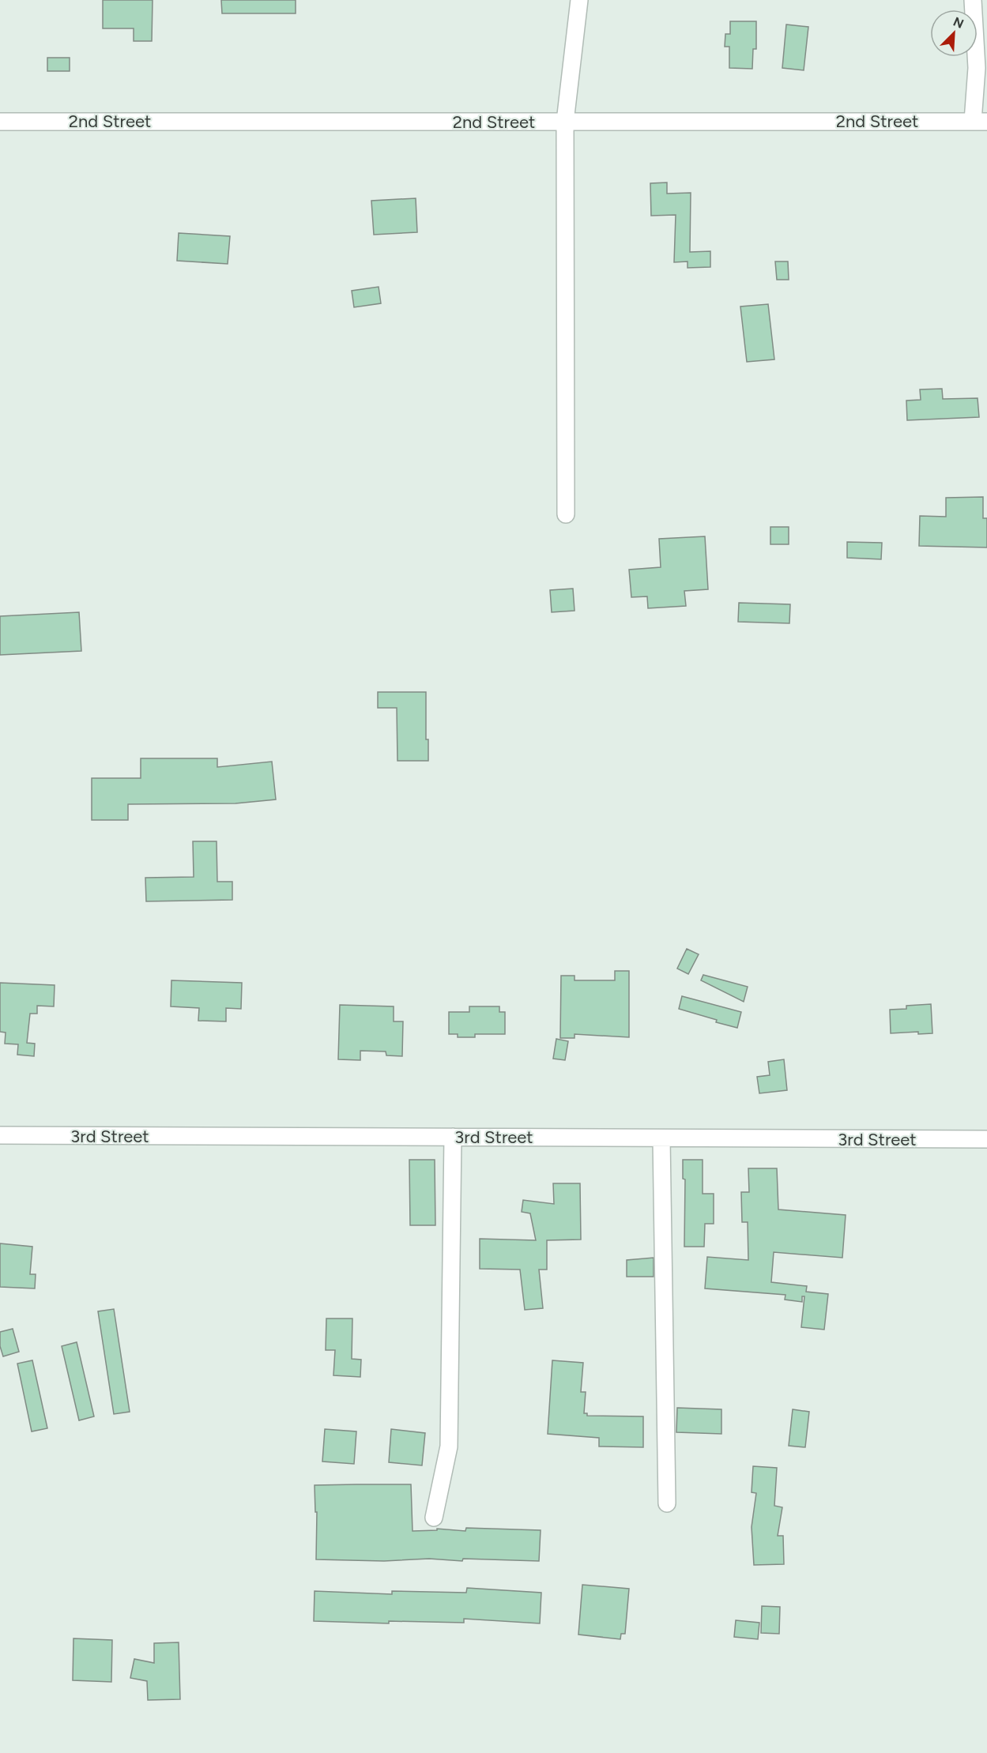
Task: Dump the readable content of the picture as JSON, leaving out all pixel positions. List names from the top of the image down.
{
  "streets": {
    "street": ["2nd Street", "3rd Street"]
  },
  "north": "top right"
}
